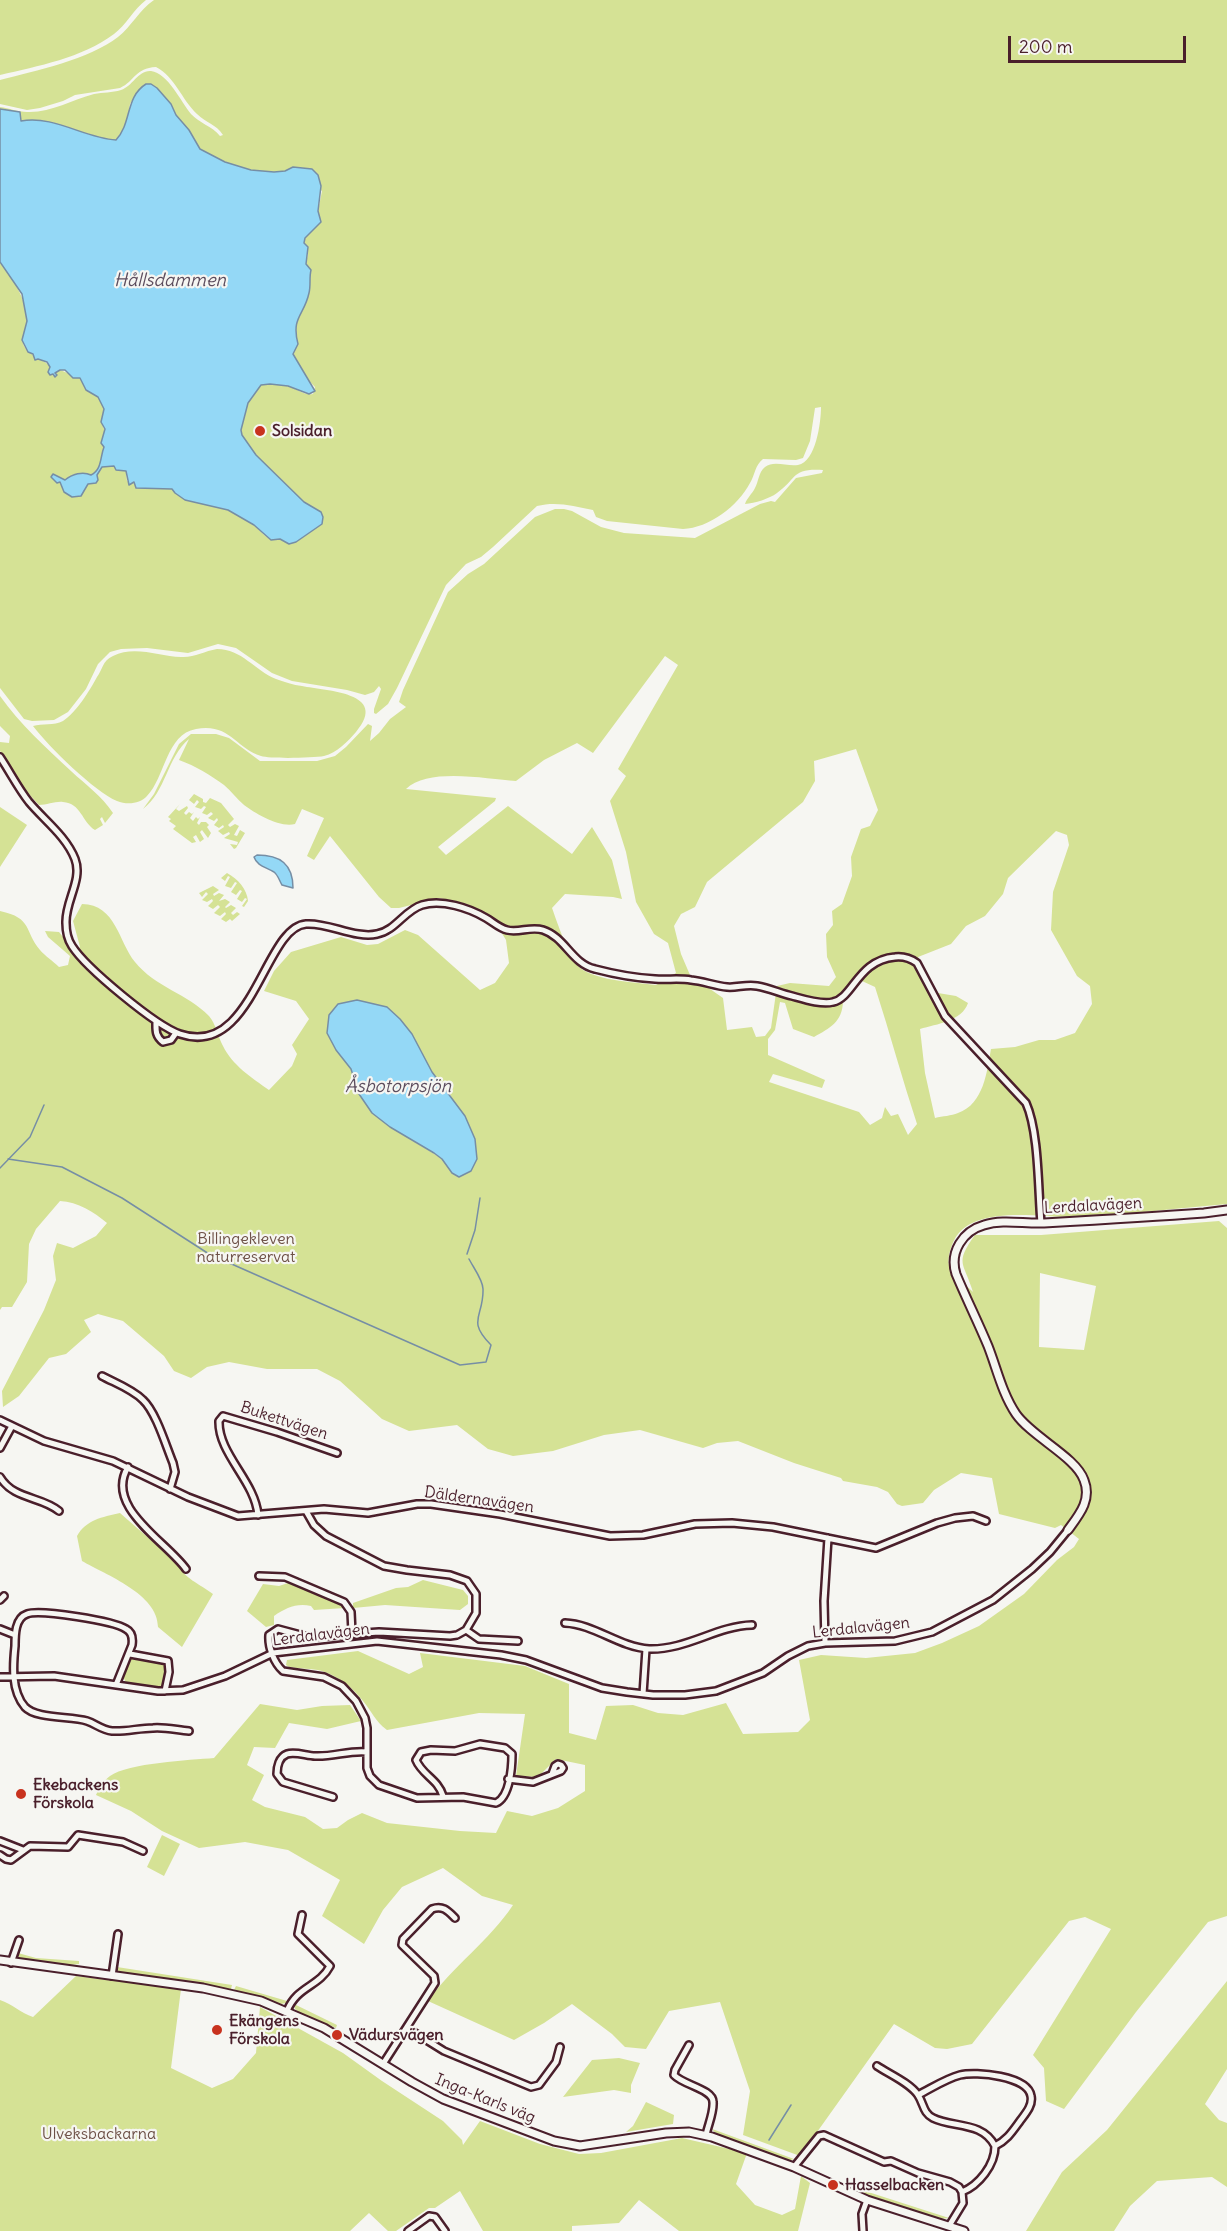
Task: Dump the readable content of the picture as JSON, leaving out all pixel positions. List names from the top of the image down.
{
  "streets": {
    "street": [
      "Lerdalavägen",
      "Bukettvägen",
      "Däldernavägen",
      "Inga-Karls väg"
    ]
  },
  "crossings": [
    ["Bukettvägen", "Däldernavägen"]
  ],
  "water": ["Hållsdammen", "Åsbotorpsjön"],
  "parks": ["Billingekleven naturreservat", "Ulveksbackarna"],
  "places": [
    "Solsidan",
    "Ekebackens Förskola",
    "Ekängens Förskola",
    "Vädursvägen",
    "Hasselbacken"
  ],
  "scale_bar": "200 m"
}
